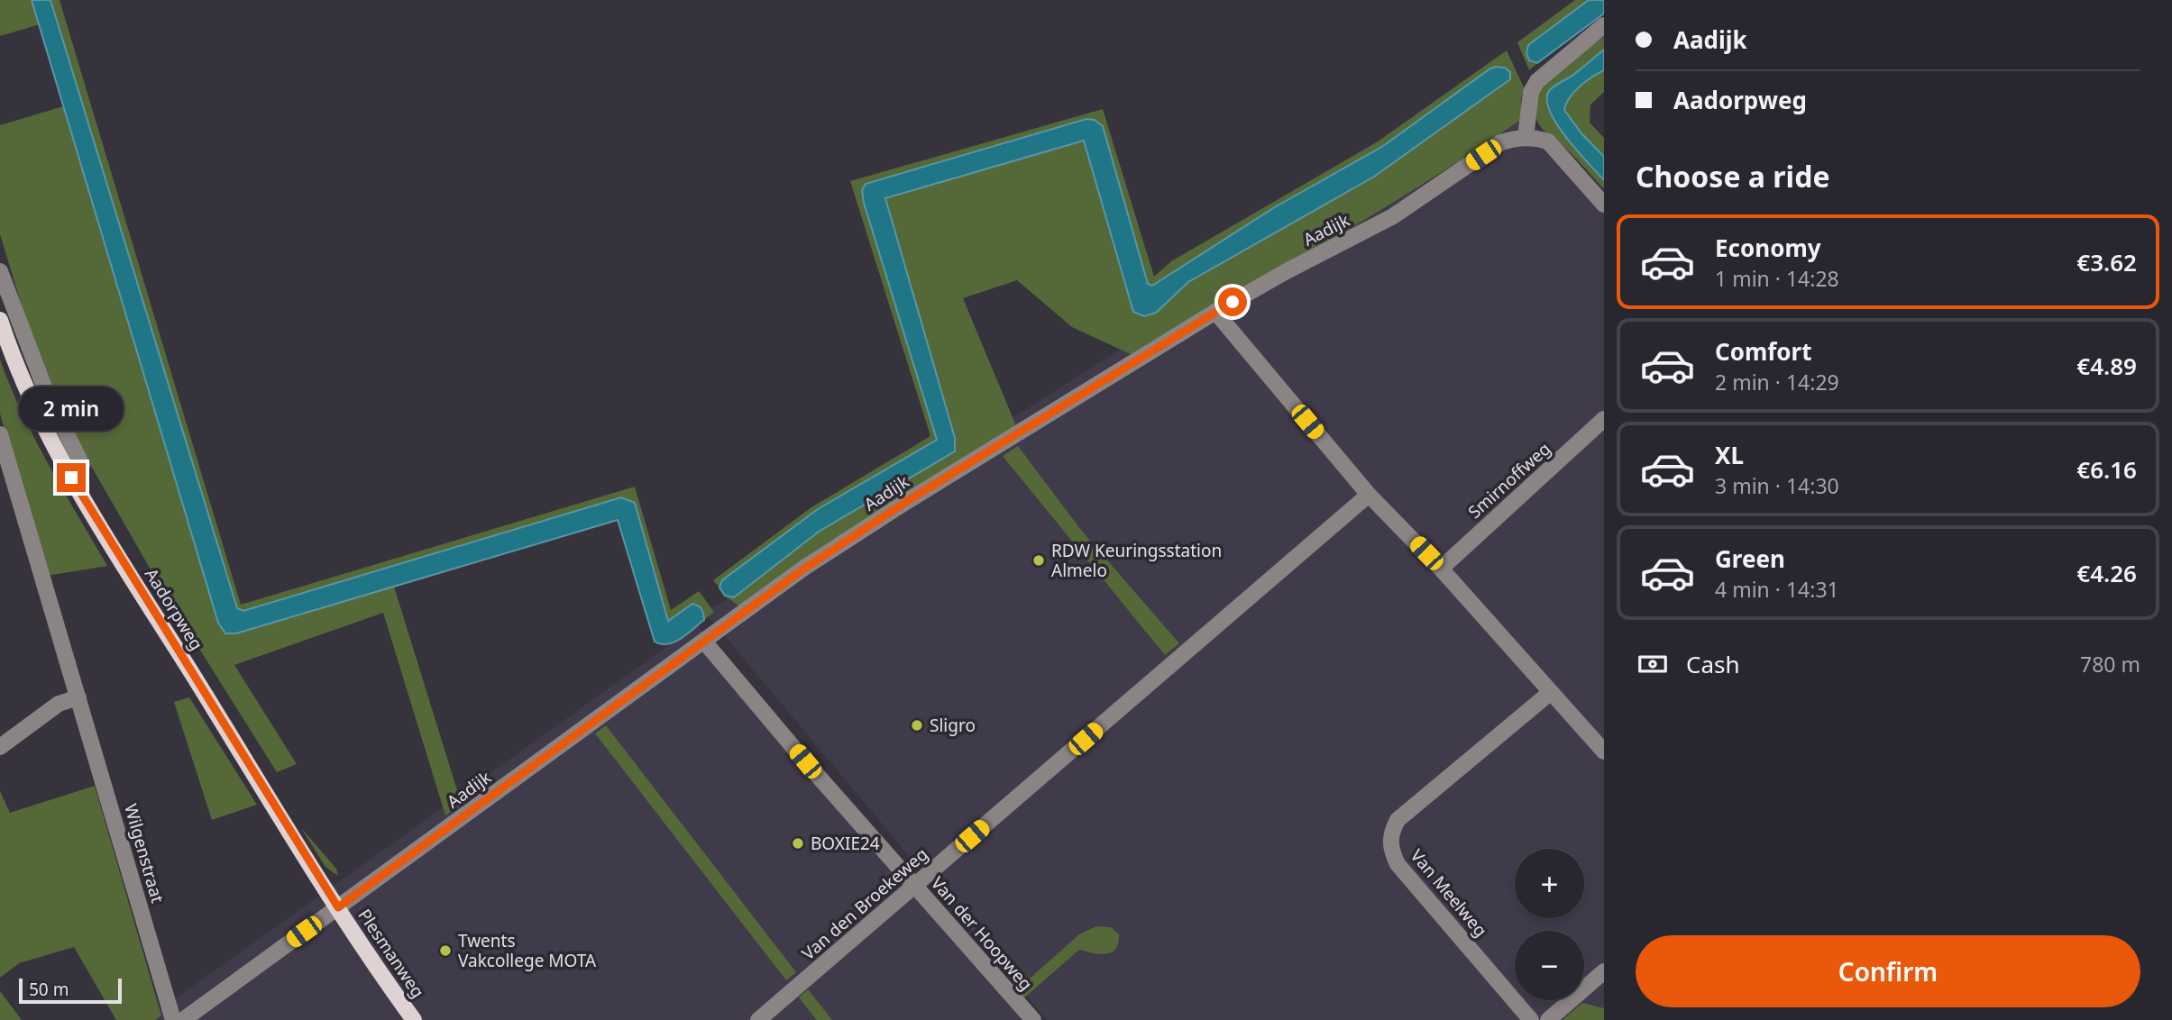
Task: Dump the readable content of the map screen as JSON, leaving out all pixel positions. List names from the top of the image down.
{
  "streets": {
    "main road": ["Aadorpweg", "Plesmanweg"],
    "street": [
      "Aadijk",
      "Smirnoffweg",
      "Wilgenstraat",
      "Van Meelweg",
      "Van den Broekeweg",
      "Van der Hoopweg"
    ]
  },
  "crossings": [
    ["Aadijk", "Aadorpweg"],
    ["Aadijk", "Van der Hoopweg"],
    ["Aadijk", "Plesmanweg"],
    ["Aadorpweg", "Plesmanweg"],
    ["Van den Broekeweg", "Van der Hoopweg"]
  ],
  "places": [
    "RDW Keuringsstation Almelo",
    "Sligro",
    "BOXIE24",
    "Twents Vakcollege MOTA"
  ],
  "scale_bar": "50 m",
  "page": {
    "banner": ["Aadijk", "Aadorpweg"],
    "heading": "Choose a ride",
    "list": [
      {
        "name": "Economy",
        "note": "1 min · 14:28",
        "value": "€3.62"
      },
      {
        "name": "Comfort",
        "note": "2 min · 14:29",
        "value": "€4.89"
      },
      {
        "name": "XL",
        "note": "3 min · 14:30",
        "value": "€6.16"
      },
      {
        "name": "Green",
        "note": "4 min · 14:31",
        "value": "€4.26"
      }
    ],
    "bubble": "2 min",
    "pay": ["Cash", "780 m"],
    "map_buttons": ["+", "−"],
    "buttons": "Confirm",
    "scale": "50 m"
  }
}
